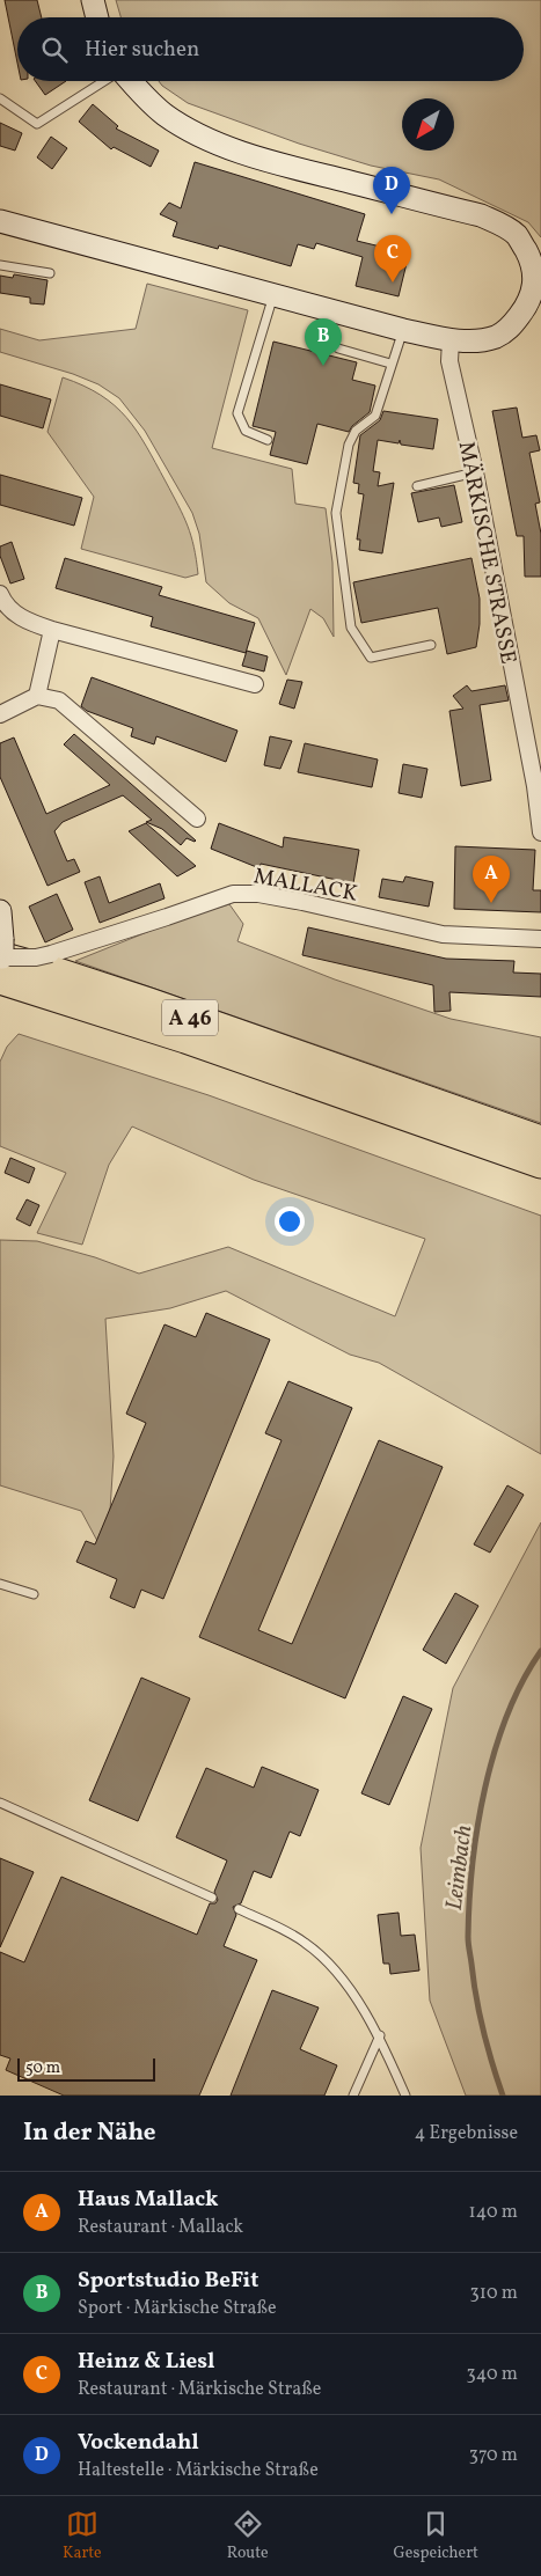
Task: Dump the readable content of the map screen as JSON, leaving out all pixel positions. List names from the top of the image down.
{
  "streets": {
    "highway": ["A 46"],
    "street": ["MÄRKISCHE STRASSE", "MALLACK"]
  },
  "crossings": [
    ["MALLACK", "A 46"]
  ],
  "water": ["Leimbach"],
  "scale_bar": "50 m",
  "north": "bottom left",
  "page": {
    "search": "Hier suchen",
    "pins": [
      "D",
      "C",
      "B",
      "A"
    ],
    "scale": "50 m",
    "heading": ["In der Nähe", "4 Ergebnisse"],
    "list": [
      {
        "mark": "A",
        "name": "Haus Mallack",
        "note": "Restaurant · Mallack",
        "value": "140 m"
      },
      {
        "mark": "B",
        "name": "Sportstudio BeFit",
        "note": "Sport · Märkische Straße",
        "value": "310 m"
      },
      {
        "mark": "C",
        "name": "Heinz & Liesl",
        "note": "Restaurant · Märkische Straße",
        "value": "340 m"
      },
      {
        "mark": "D",
        "name": "Vockendahl",
        "note": "Haltestelle · Märkische Straße",
        "value": "370 m"
      }
    ],
    "nav": ["Karte", "Route", "Gespeichert"]
  }
}
